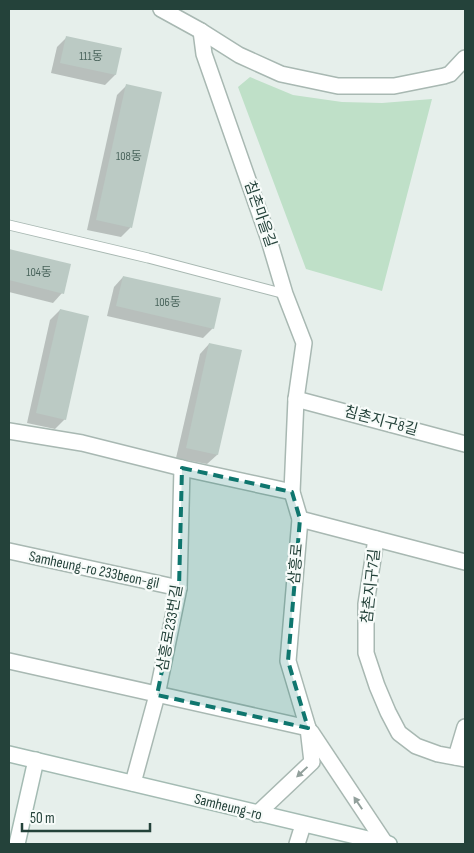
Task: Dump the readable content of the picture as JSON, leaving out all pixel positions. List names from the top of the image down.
{
  "streets": {
    "street": [
      "침촌마을길",
      "침촌지구8길",
      "삼흥로",
      "Samheung-ro 233beon-gil",
      "참촌지구7길",
      "삼흥로233번길",
      "Samheung-ro"
    ]
  },
  "crossings": [
    ["침촌마을길", "침촌지구8길"],
    ["침촌마을길", "삼흥로"],
    ["침촌지구8길", "삼흥로"],
    ["삼흥로", "Samheung-ro"],
    ["Samheung-ro 233beon-gil", "삼흥로233번길"],
    ["삼흥로233번길", "Samheung-ro"]
  ],
  "house_numbers": [
    "111동",
    "108동",
    "104동",
    "106동"
  ],
  "scale_bar": "50 m"
}
